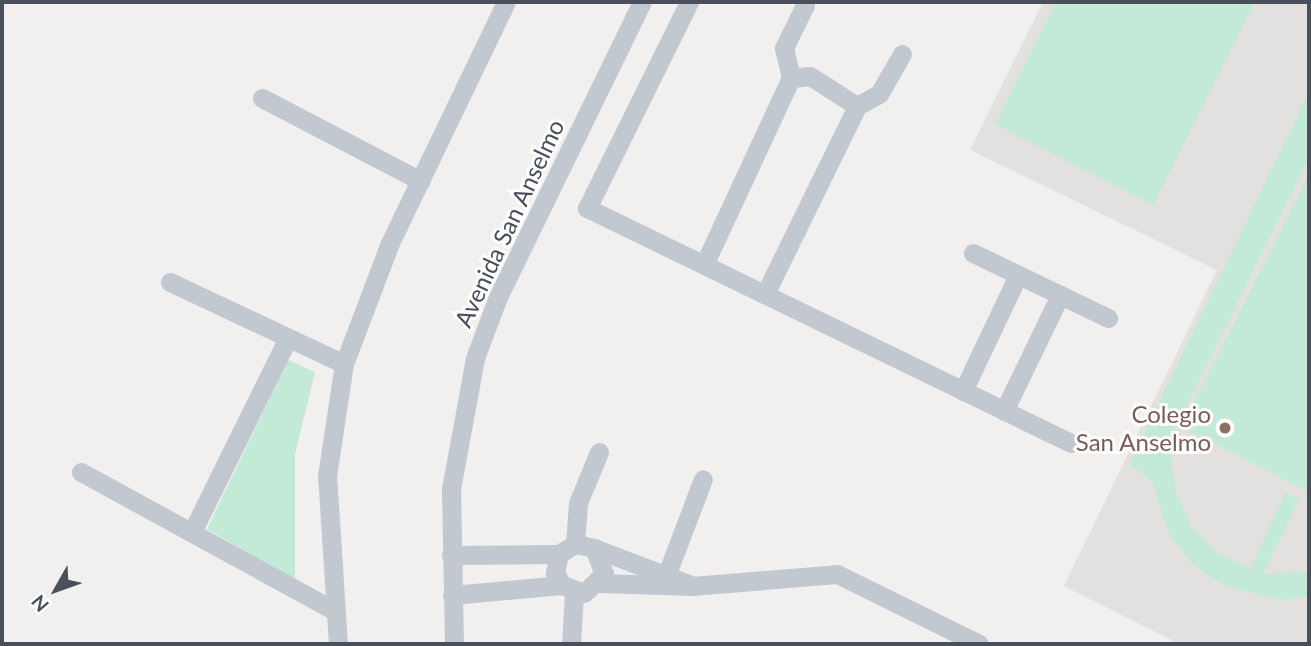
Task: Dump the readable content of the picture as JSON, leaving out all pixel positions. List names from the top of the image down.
{
  "streets": {
    "street": ["Avenida San Anselmo"]
  },
  "places": ["Colegio San Anselmo"],
  "north": "bottom left"
}
